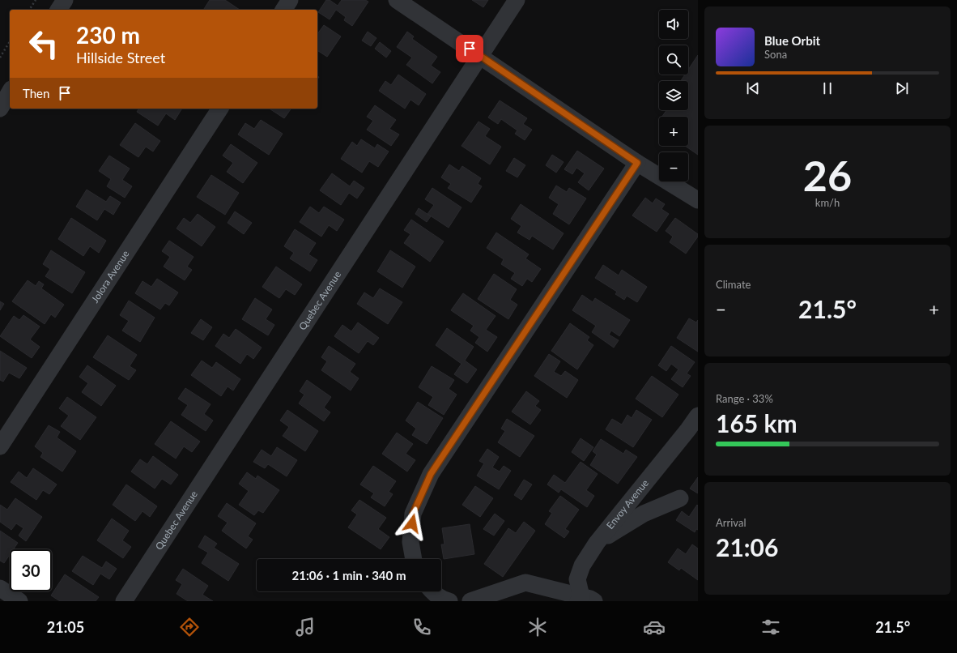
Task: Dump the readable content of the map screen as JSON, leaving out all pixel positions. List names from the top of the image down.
{
  "streets": {
    "street": ["Jolora Avenue", "Quebec Avenue", "Envoy Avenue"]
  },
  "page": {
    "map_buttons": ["+", "−"],
    "turn": ["230 m", "Hillside Street"],
    "song": ["Blue Orbit", "Sona"],
    "then": "Then",
    "tile": [
      ["26", "km/h"],
      "Climate",
      ["Range · 33%", "165 km"],
      ["Arrival", "21:06"]
    ],
    "heat": ["−", "21.5°", "+"],
    "limit": "30",
    "trip": "21:06 · 1 min · 340 m",
    "tabs": ["21:05", "21.5°"]
  }
}
